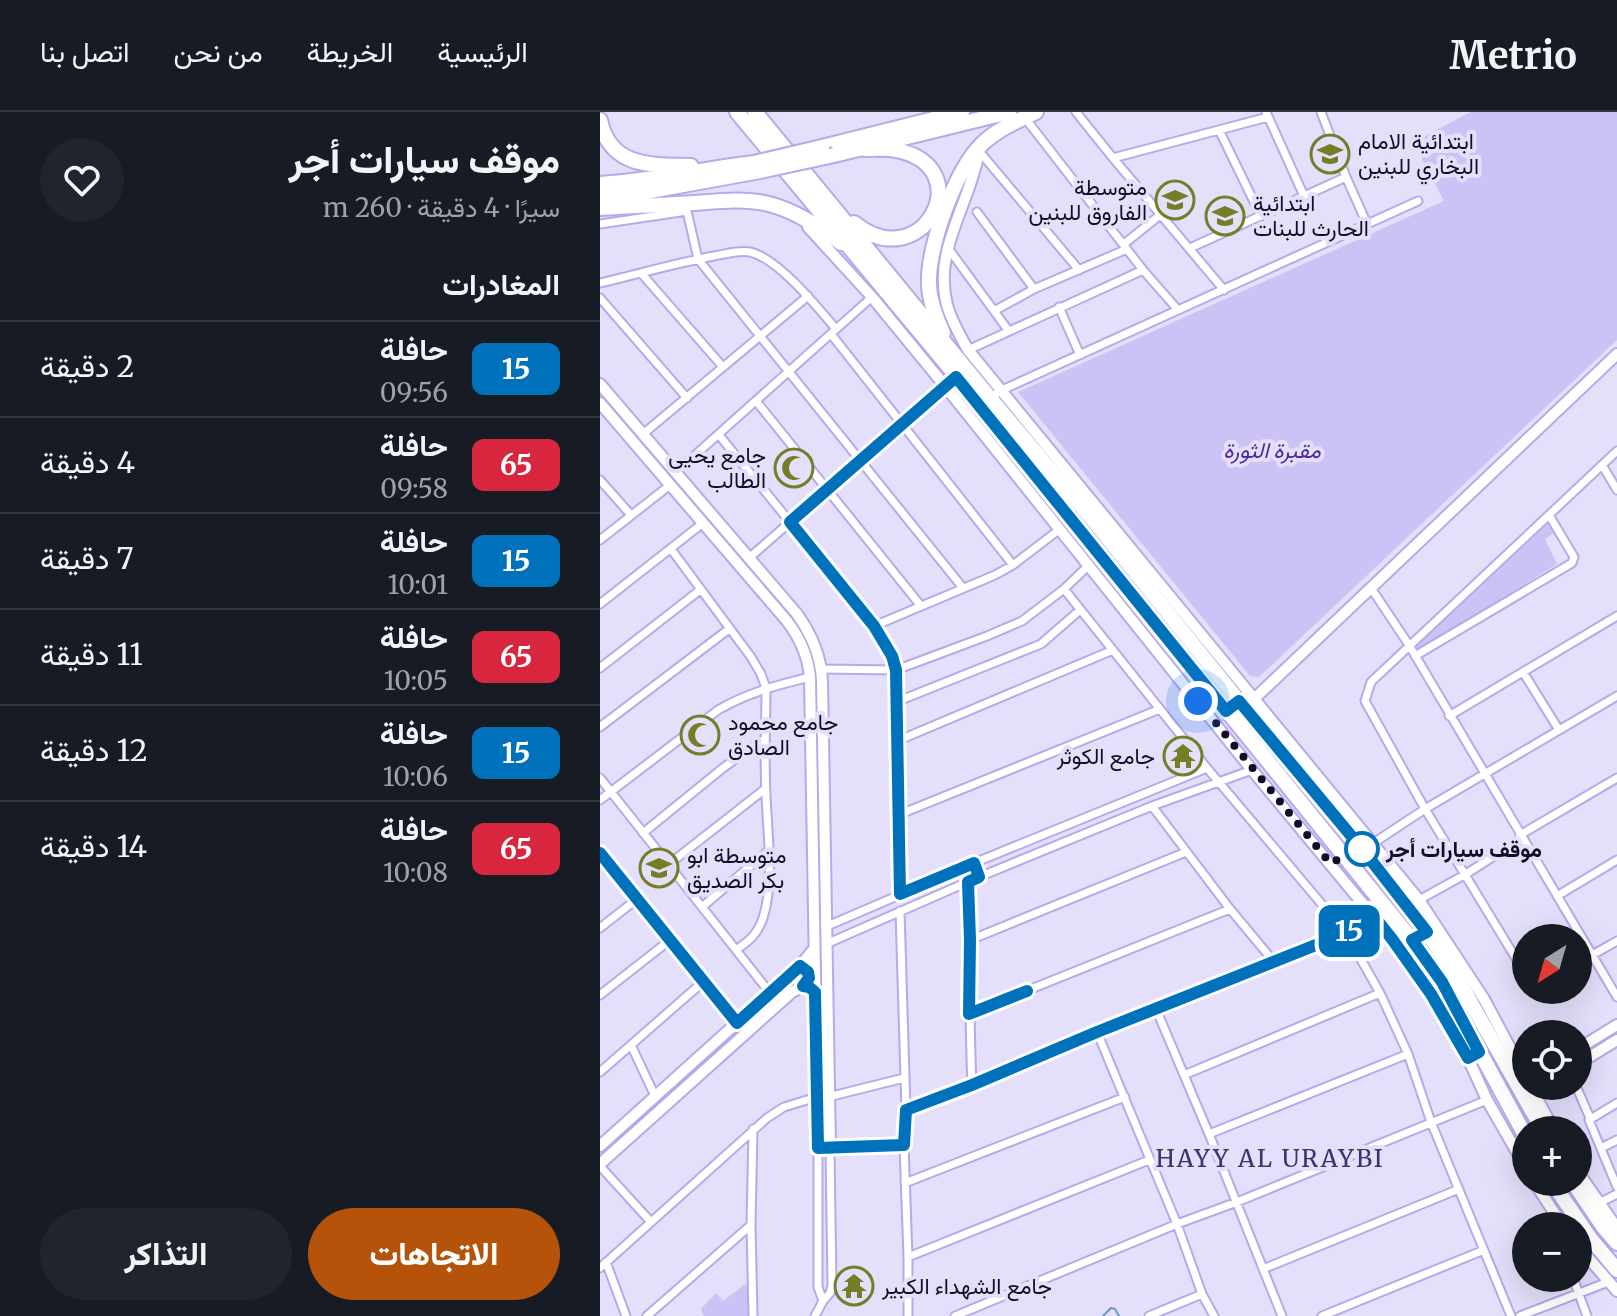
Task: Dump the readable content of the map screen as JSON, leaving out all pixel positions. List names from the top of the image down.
{
  "districts": ["HAYY AL URAYBI"],
  "parks": ["مقبرة الثورة"],
  "places": {
    "school or university": [
      "ابتدائية الامام البخاري للبنين",
      "متوسطة الفاروق للبنين",
      "ابتدائية الحارث للبنات",
      "متوسطة ابو بكر الصديق"
    ],
    "mosque": ["جامع يحيى الطالب", "جامع محمود الصادق"],
    "temple": ["جامع الكوثر", "جامع الشهداء الكبير"],
    "other": ["موقف سيارات أجر"]
  },
  "lines": ["bus line 15"],
  "north": "bottom left",
  "page": {
    "header": "Metrio",
    "nav": [
      "الرئيسية",
      "الخريطة",
      "من نحن",
      "اتصل بنا"
    ],
    "on_map": "15",
    "heading": [
      ["موقف سيارات أجر", "سيرًا · 4 دقيقة · 260 m"],
      "المغادرات"
    ],
    "list": [
      {
        "mark": "15",
        "name": "حافلة",
        "note": "09:56",
        "value": "2 دقيقة"
      },
      {
        "mark": "65",
        "name": "حافلة",
        "note": "09:58",
        "value": "4 دقيقة"
      },
      {
        "mark": "15",
        "name": "حافلة",
        "note": "10:01",
        "value": "7 دقيقة"
      },
      {
        "mark": "65",
        "name": "حافلة",
        "note": "10:05",
        "value": "11 دقيقة"
      },
      {
        "mark": "15",
        "name": "حافلة",
        "note": "10:06",
        "value": "12 دقيقة"
      },
      {
        "mark": "65",
        "name": "حافلة",
        "note": "10:08",
        "value": "14 دقيقة"
      }
    ],
    "map_buttons": ["+", "−"],
    "buttons": ["الاتجاهات", "التذاكر"]
  }
}
